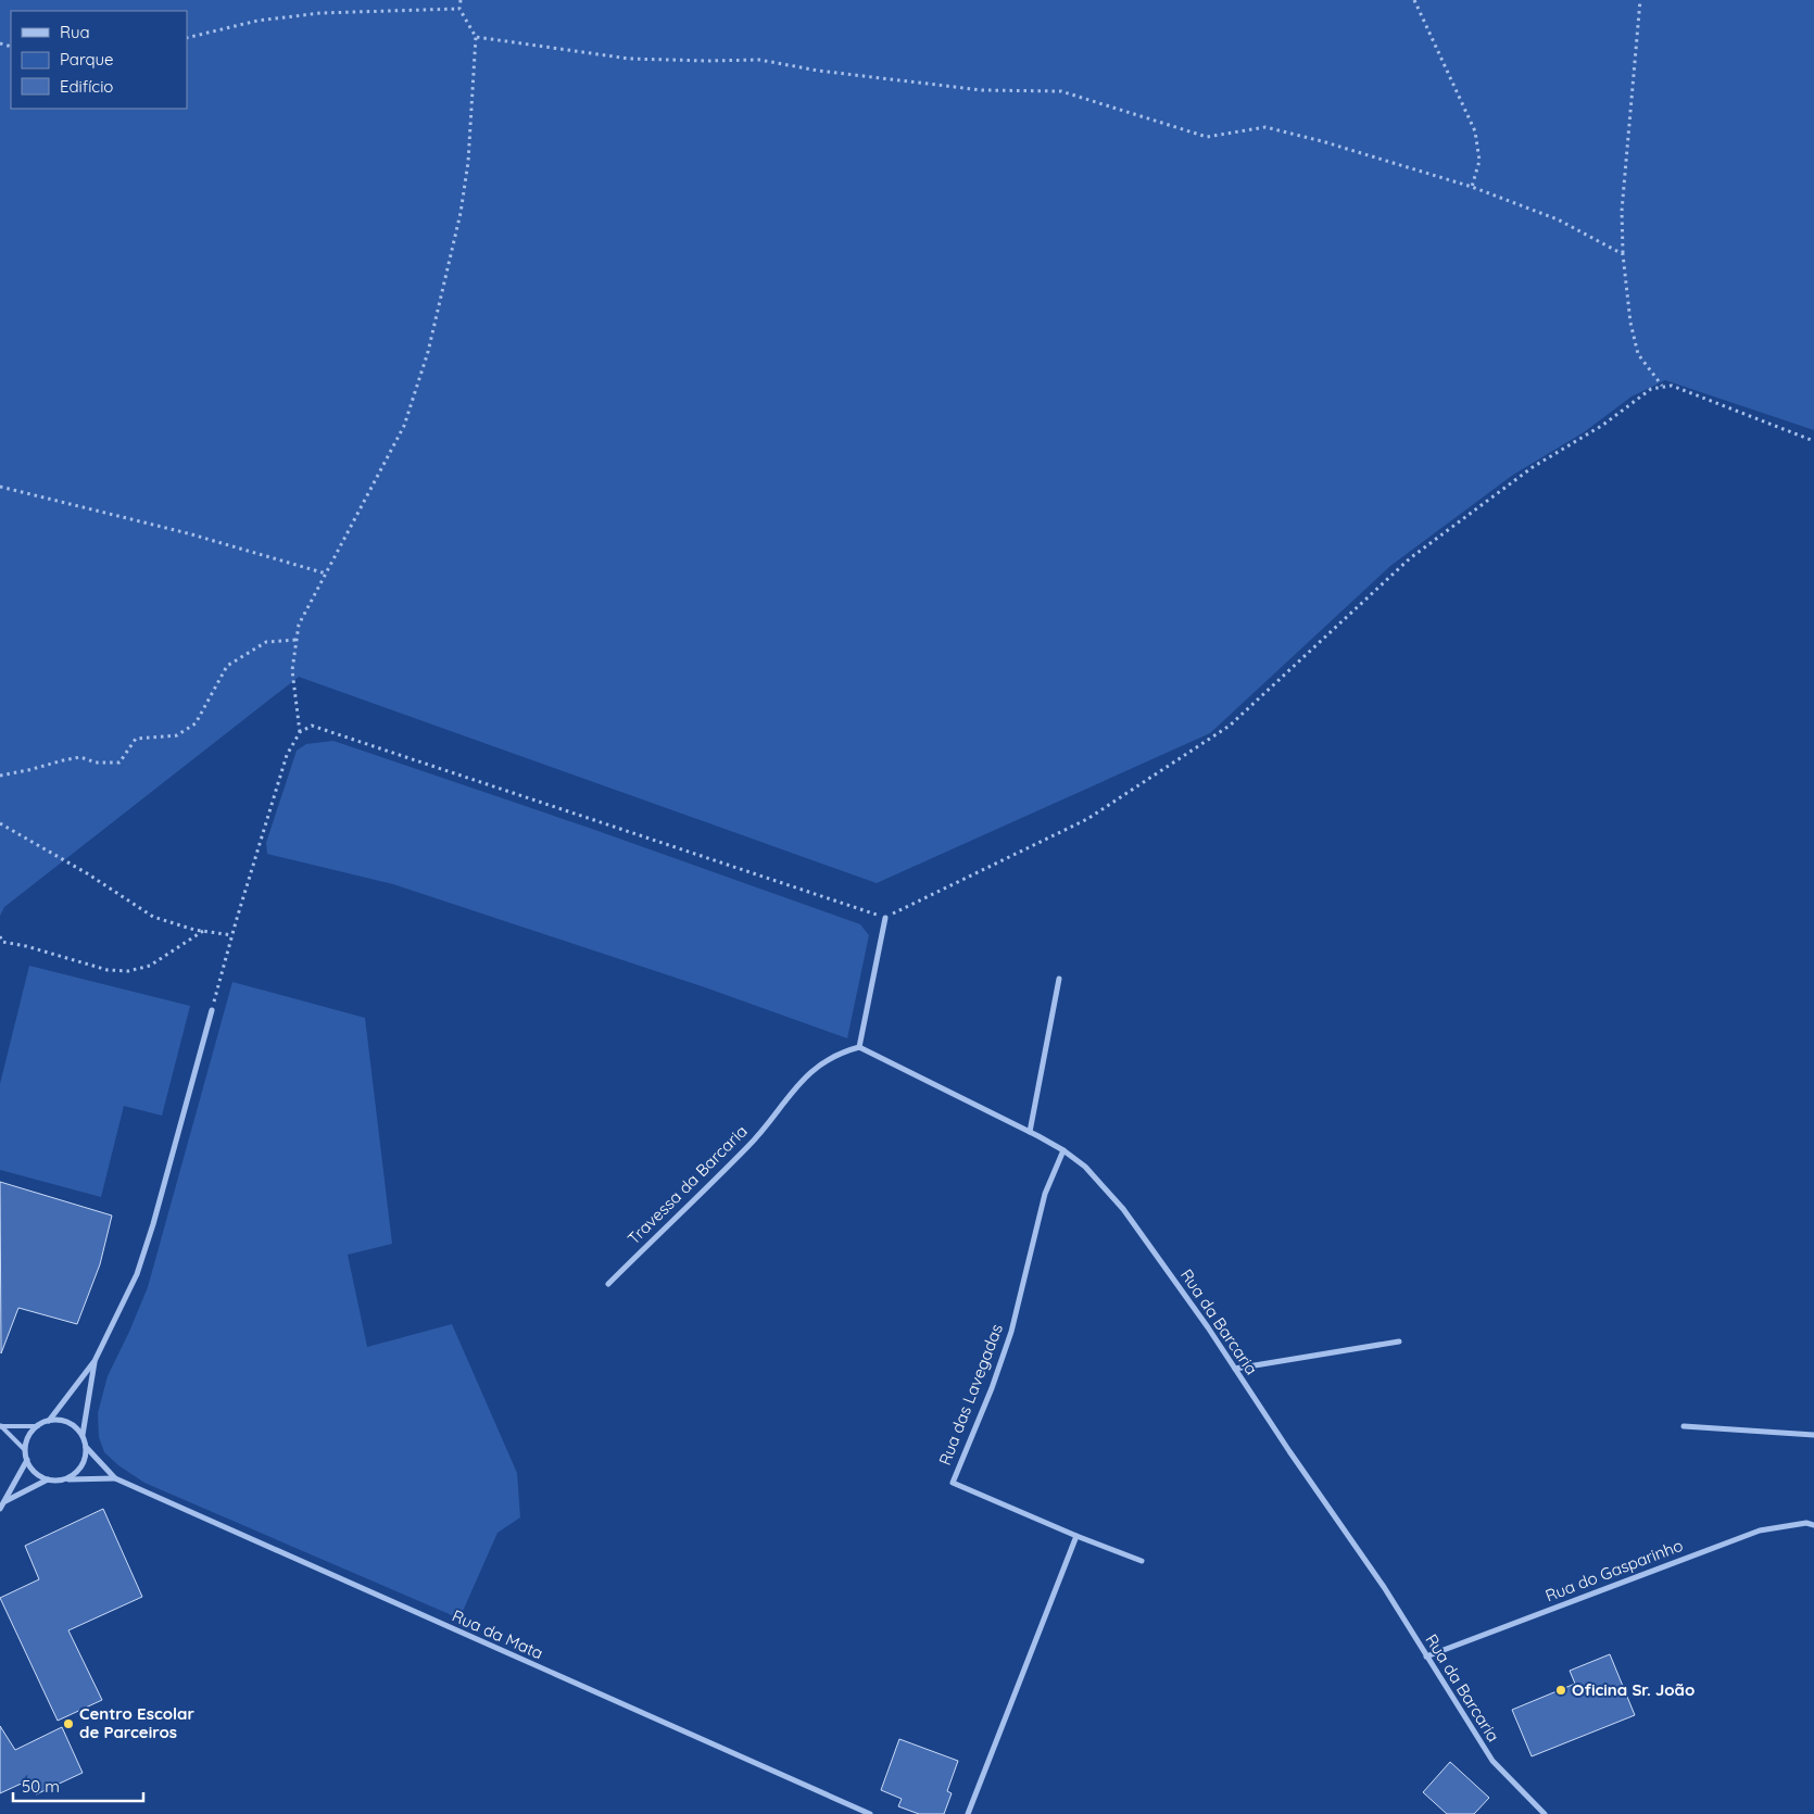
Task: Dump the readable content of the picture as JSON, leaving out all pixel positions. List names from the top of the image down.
{
  "streets": {
    "street": [
      "Travessa da Barcaria",
      "Rua da Barcaria",
      "Rua das Lavegadas",
      "Rua do Gasparinho",
      "Rua da Mata"
    ]
  },
  "crossings": [
    ["Travessa da Barcaria", "Rua da Barcaria"],
    ["Rua da Barcaria", "Rua das Lavegadas"],
    ["Rua da Barcaria", "Rua do Gasparinho"]
  ],
  "places": ["Oficina Sr. João", "Centro Escolar de Parceiros"],
  "legend": ["Rua", "Parque", "Edifício"],
  "scale_bar": "50 m"
}
